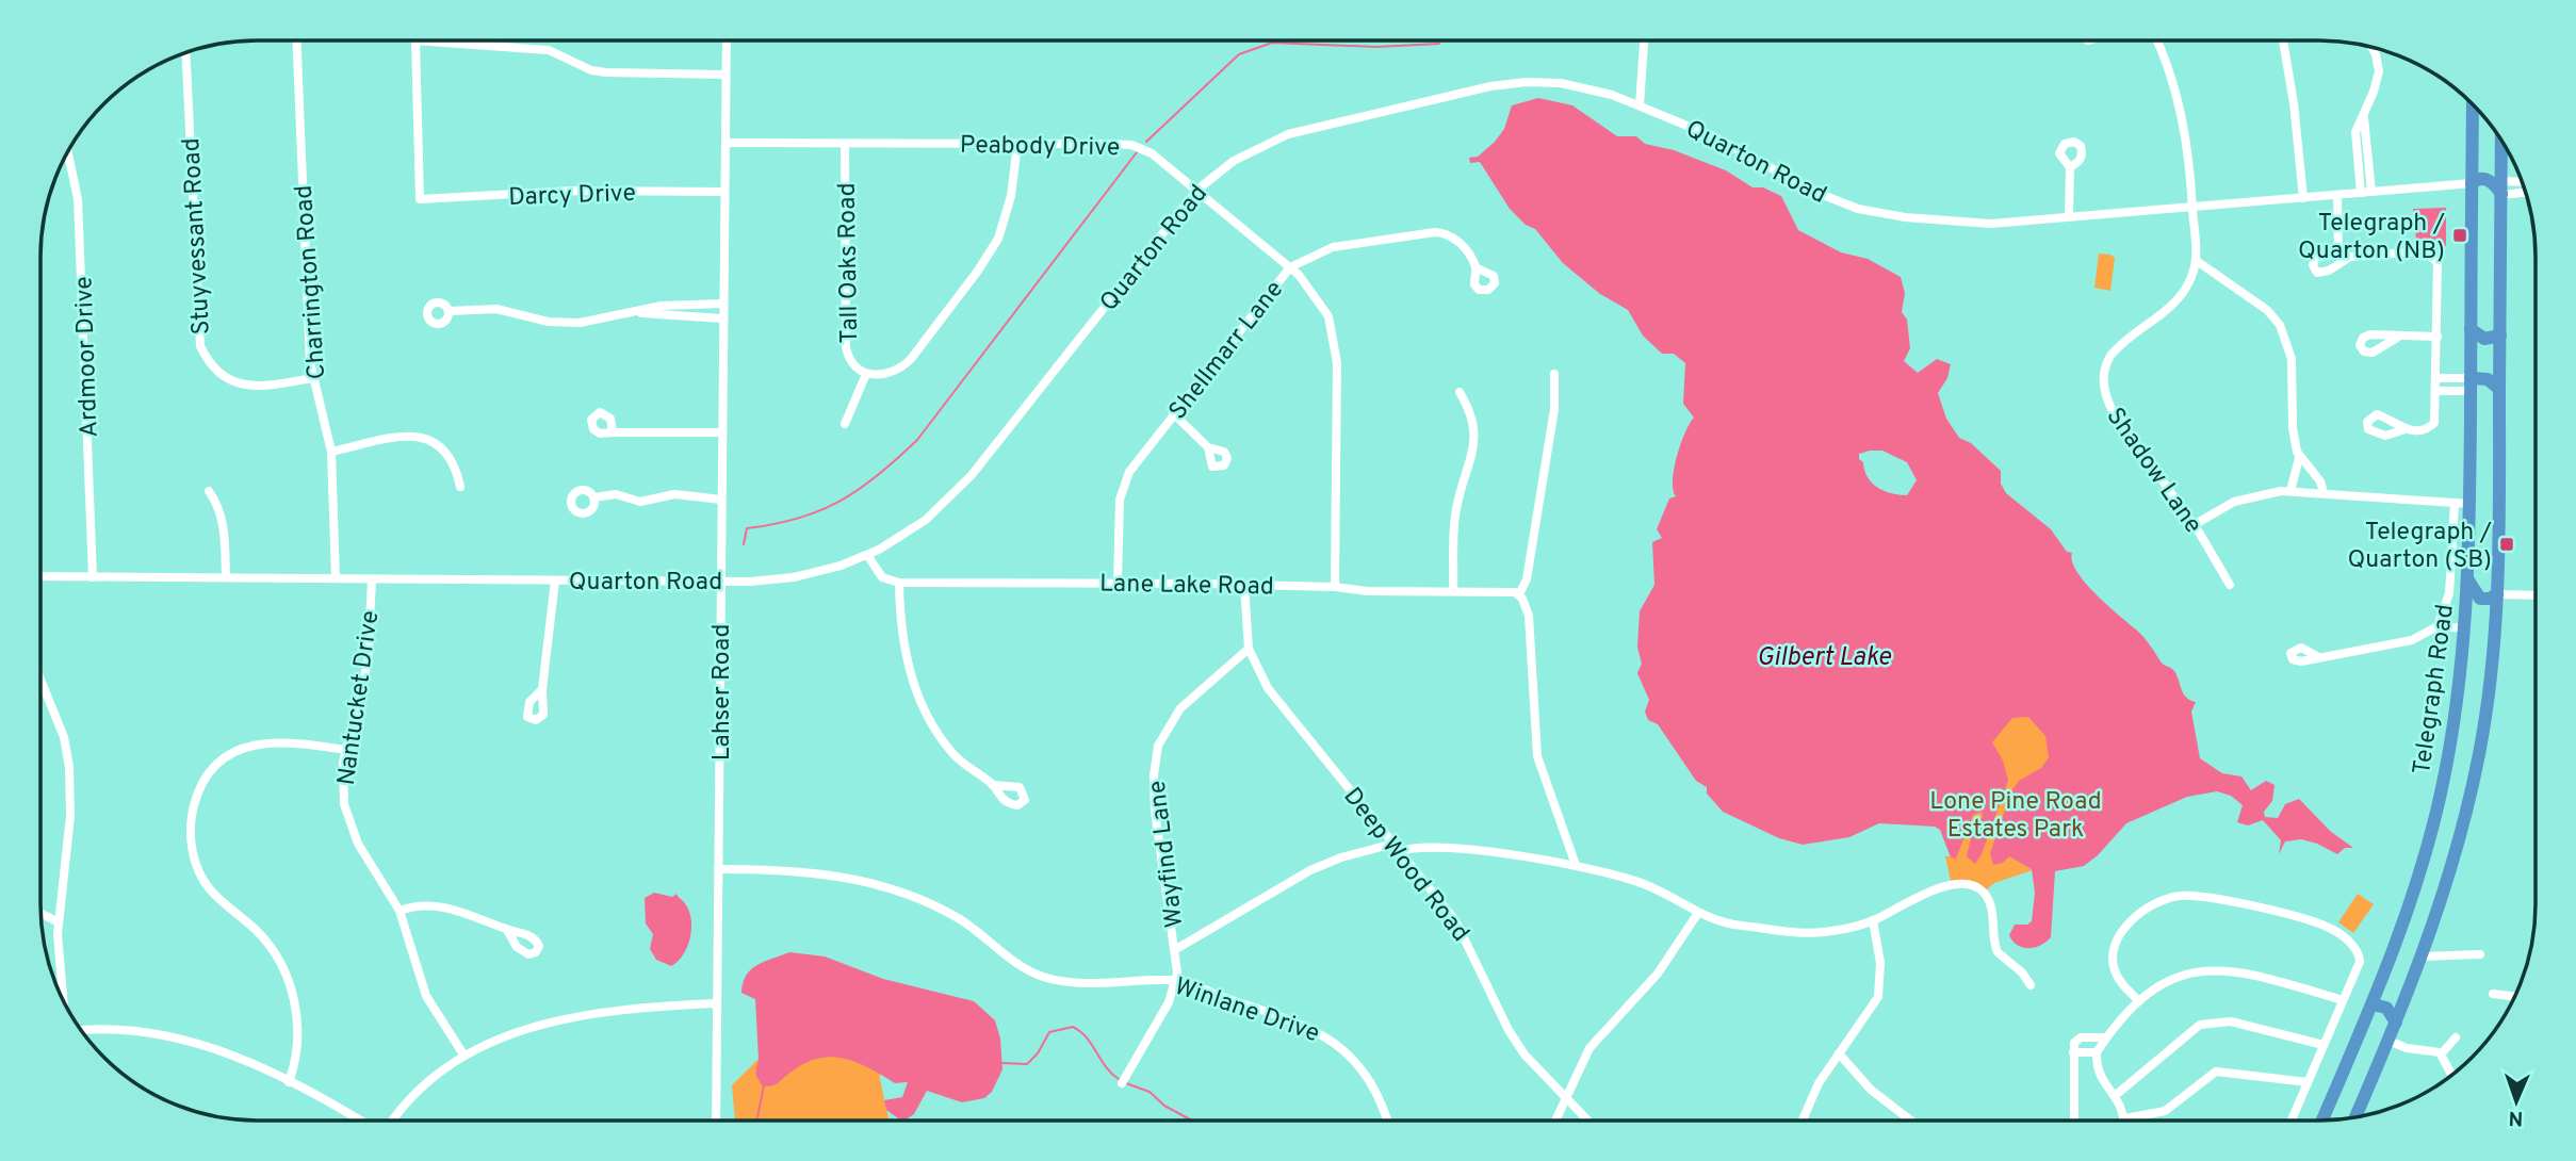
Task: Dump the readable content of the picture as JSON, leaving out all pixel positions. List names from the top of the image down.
{
  "streets": {
    "highway": ["Telegraph Road"],
    "street": [
      "Peabody Drive",
      "Quarton Road",
      "Darcy Drive",
      "Stuyvessant Road",
      "Tall Oaks Road",
      "Charrington Road",
      "Shellmarr Lane",
      "Ardmoor Drive",
      "Shadow Lane",
      "Lane Lake Road",
      "Lahser Road",
      "Nantucket Drive",
      "Wayfind Lane",
      "Deep Wood Road",
      "Winlane Drive"
    ]
  },
  "crossings": [
    ["Peabody Drive", "Quarton Road"],
    ["Peabody Drive", "Tall Oaks Road"],
    ["Peabody Drive", "Shellmarr Lane"],
    ["Peabody Drive", "Lane Lake Road"],
    ["Peabody Drive", "Lahser Road"],
    ["Quarton Road", "Charrington Road"],
    ["Quarton Road", "Ardmoor Drive"],
    ["Quarton Road", "Telegraph Road"],
    ["Quarton Road", "Lahser Road"],
    ["Quarton Road", "Nantucket Drive"],
    ["Darcy Drive", "Lahser Road"],
    ["Stuyvessant Road", "Charrington Road"],
    ["Shellmarr Lane", "Lane Lake Road"],
    ["Lane Lake Road", "Deep Wood Road"],
    ["Lahser Road", "Winlane Drive"],
    ["Wayfind Lane", "Deep Wood Road"],
    ["Wayfind Lane", "Winlane Drive"]
  ],
  "water": ["Gilbert Lake"],
  "parks": ["Lone Pine Road Estates Park"],
  "places": {
    "transit": ["Telegraph / Quarton (NB)", "Telegraph / Quarton (SB)"]
  },
  "north": "bottom"
}
